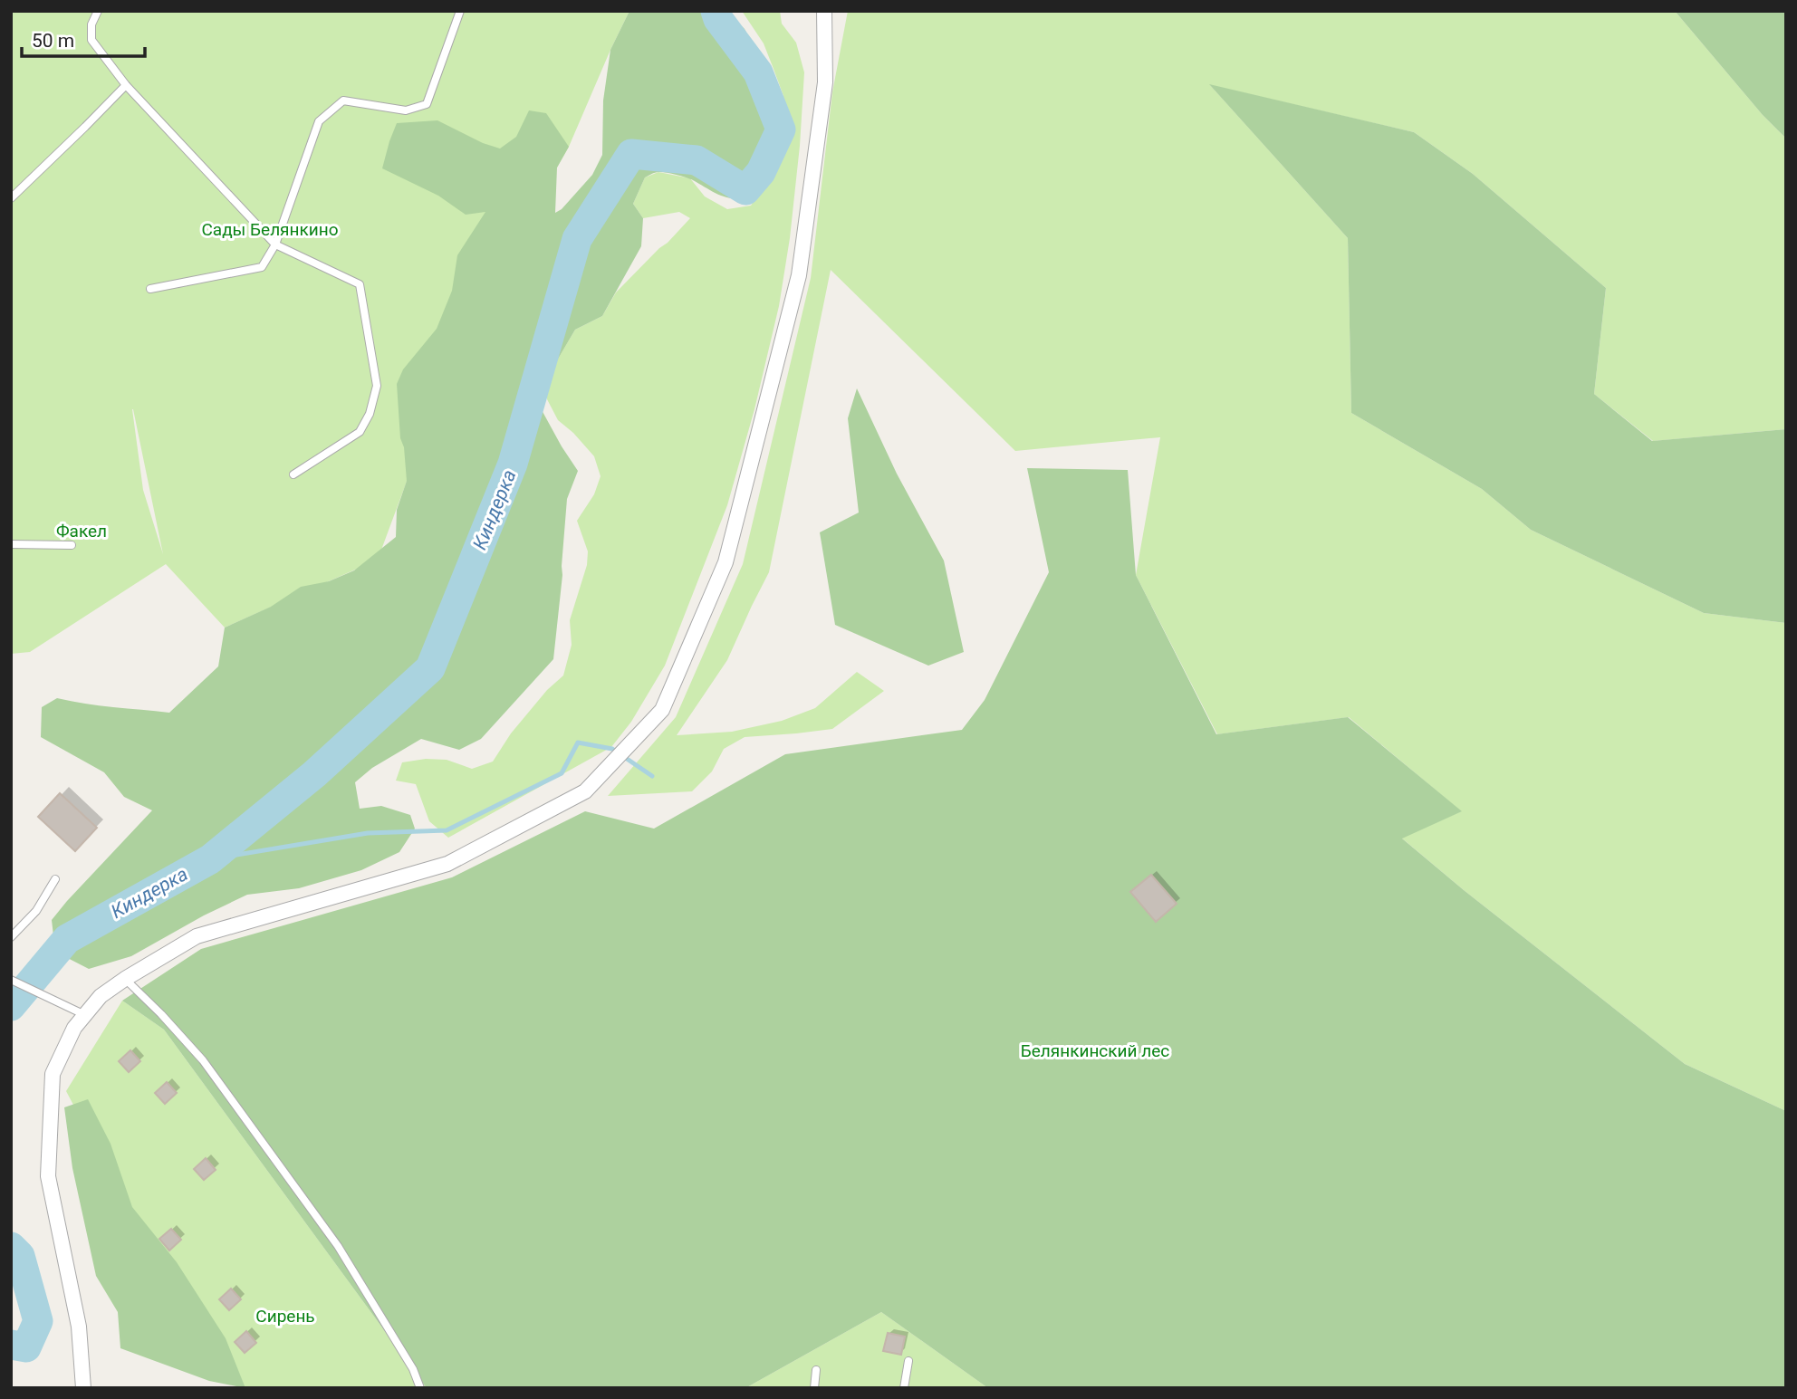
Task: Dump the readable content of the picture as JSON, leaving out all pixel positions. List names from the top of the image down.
{
  "water": ["Киндерка"],
  "parks": [
    "Сады Белянкино",
    "Факел",
    "Белянкинский лес",
    "Сирень"
  ],
  "scale_bar": "50 m"
}
